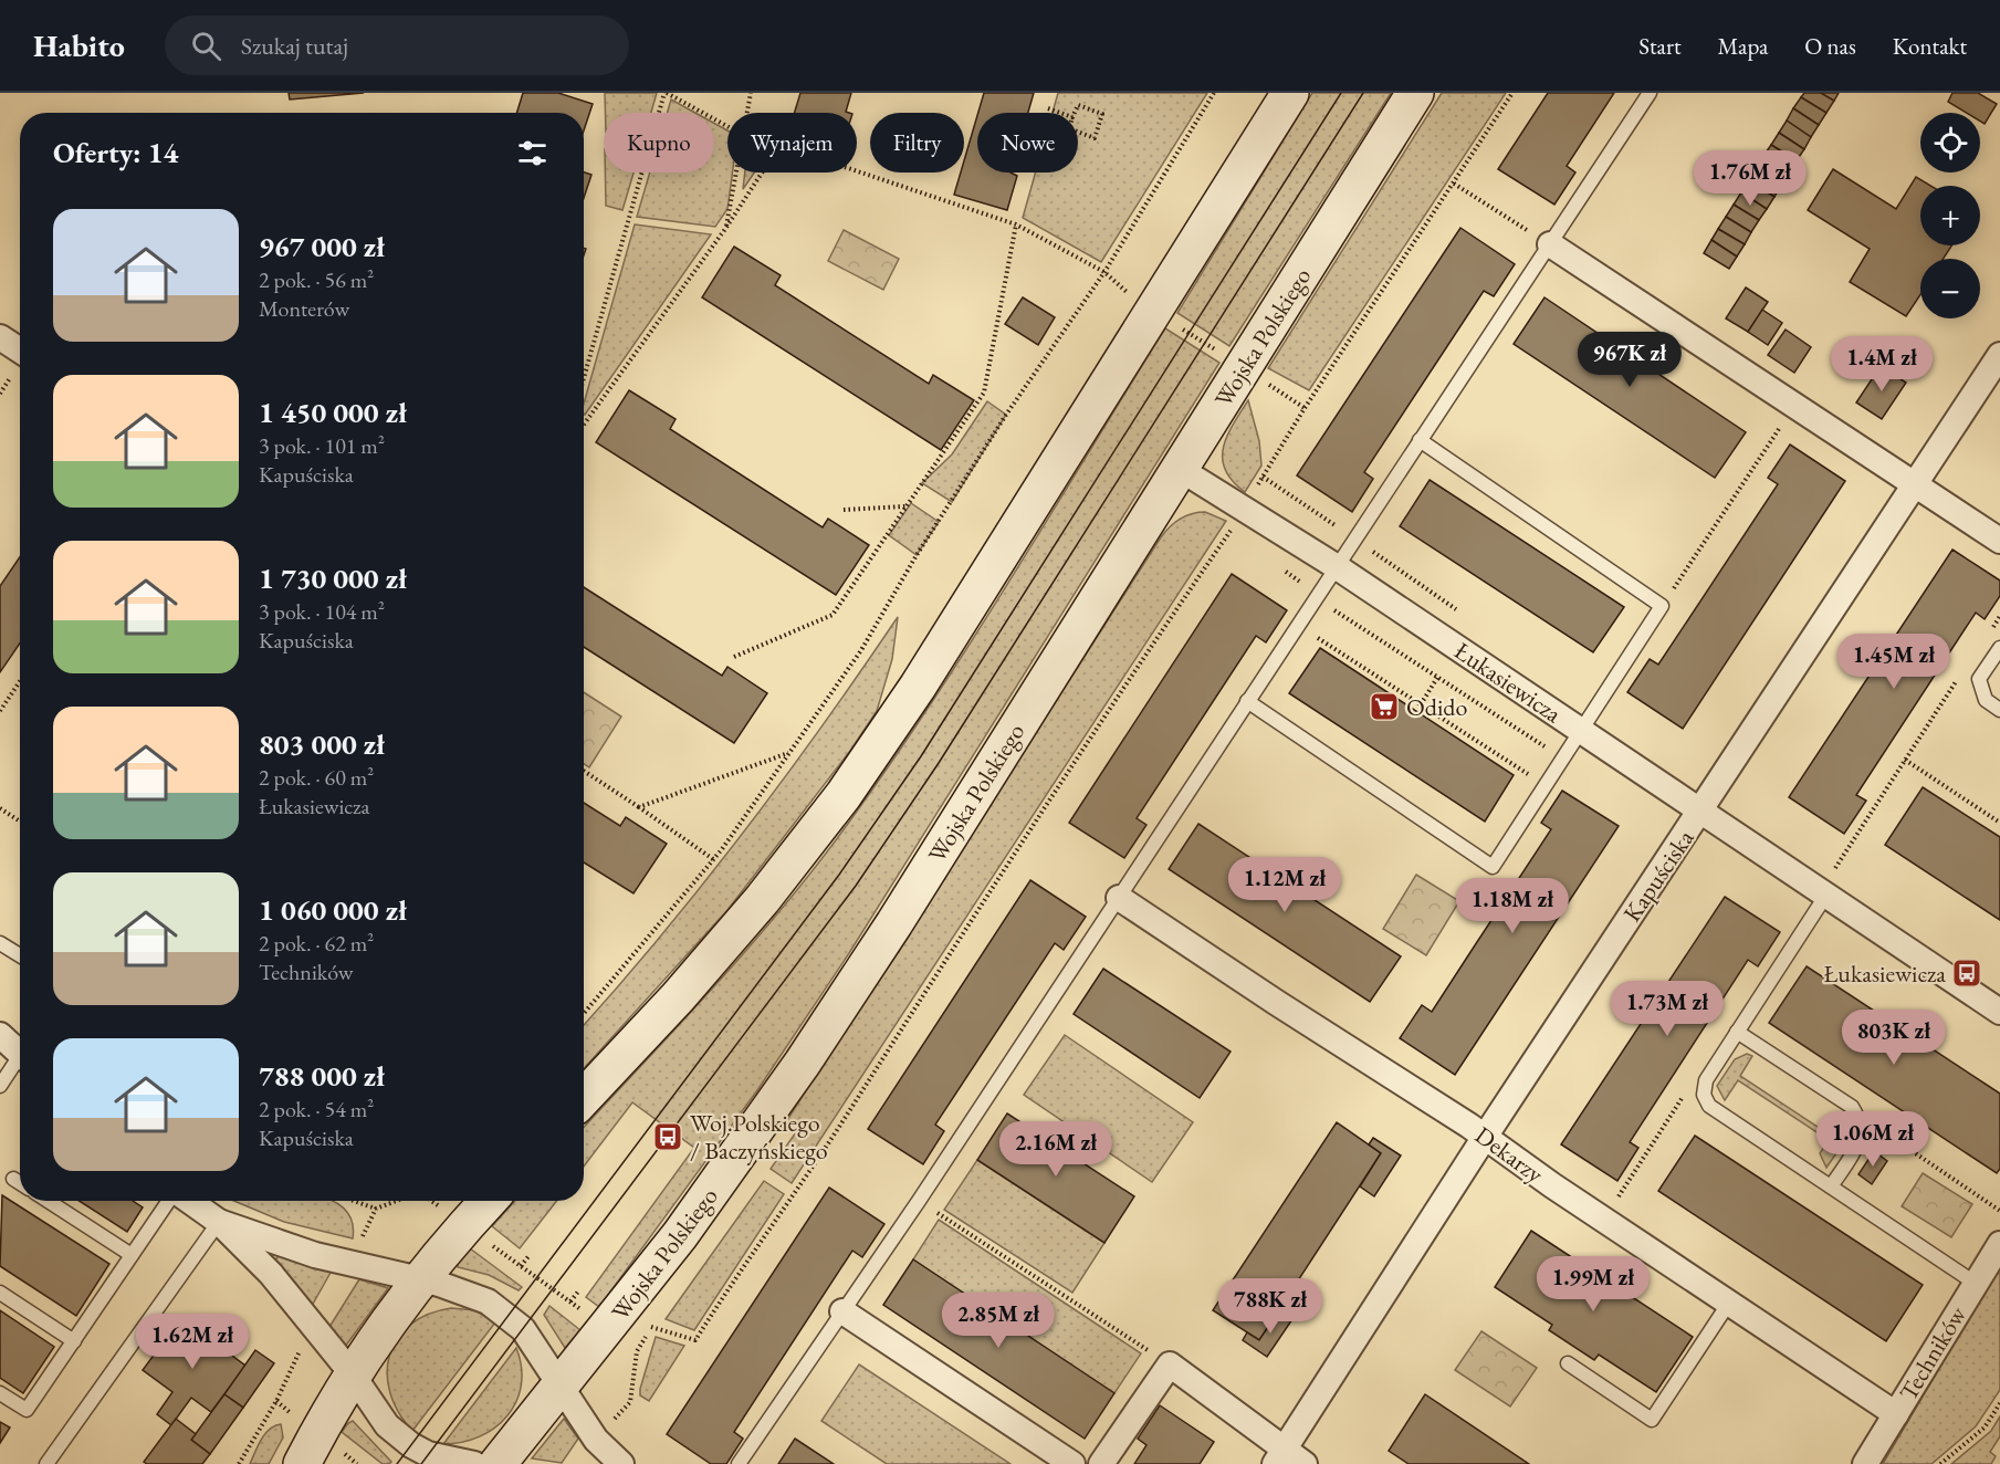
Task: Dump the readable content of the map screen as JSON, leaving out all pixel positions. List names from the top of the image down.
{
  "streets": {
    "street": [
      "Wojska Polskiego",
      "Łukasiewicza",
      "Kapuściska",
      "Dekarzy",
      "Techników"
    ]
  },
  "crossings": [
    ["Wojska Polskiego", "Łukasiewicza"],
    ["Łukasiewicza", "Kapuściska"],
    ["Kapuściska", "Dekarzy"],
    ["Dekarzy", "Techników"]
  ],
  "places": {
    "supermarket": ["Odido"],
    "bus stop": ["Łukasiewicza", "Woj.Polskiego / Baczyńskiego"]
  },
  "page": {
    "header": "Habito",
    "search": "Szukaj tutaj",
    "nav": [
      "Start",
      "Mapa",
      "O nas",
      "Kontakt"
    ],
    "map_buttons": ["+", "−"],
    "chip": [
      "Kupno",
      "Wynajem",
      "Filtry",
      "Nowe"
    ],
    "heading": "Oferty: 14",
    "price": [
      "1.76M zł",
      "967K zł",
      "1.4M zł",
      "1.45M zł",
      "1.12M zł",
      "1.18M zł",
      "1.73M zł",
      "803K zł",
      "1.06M zł",
      "2.16M zł",
      "1.99M zł",
      "788K zł",
      "2.85M zł",
      "1.62M zł"
    ],
    "list": [
      {
        "name": "967 000 zł",
        "note": "2 pok. · 56 m² · Monterów"
      },
      {
        "name": "1 450 000 zł",
        "note": "3 pok. · 101 m² · Kapuściska"
      },
      {
        "name": "1 730 000 zł",
        "note": "3 pok. · 104 m² · Kapuściska"
      },
      {
        "name": "803 000 zł",
        "note": "2 pok. · 60 m² · Łukasiewicza"
      },
      {
        "name": "1 060 000 zł",
        "note": "2 pok. · 62 m² · Techników"
      },
      {
        "name": "788 000 zł",
        "note": "2 pok. · 54 m² · Kapuściska"
      }
    ]
  }
}
